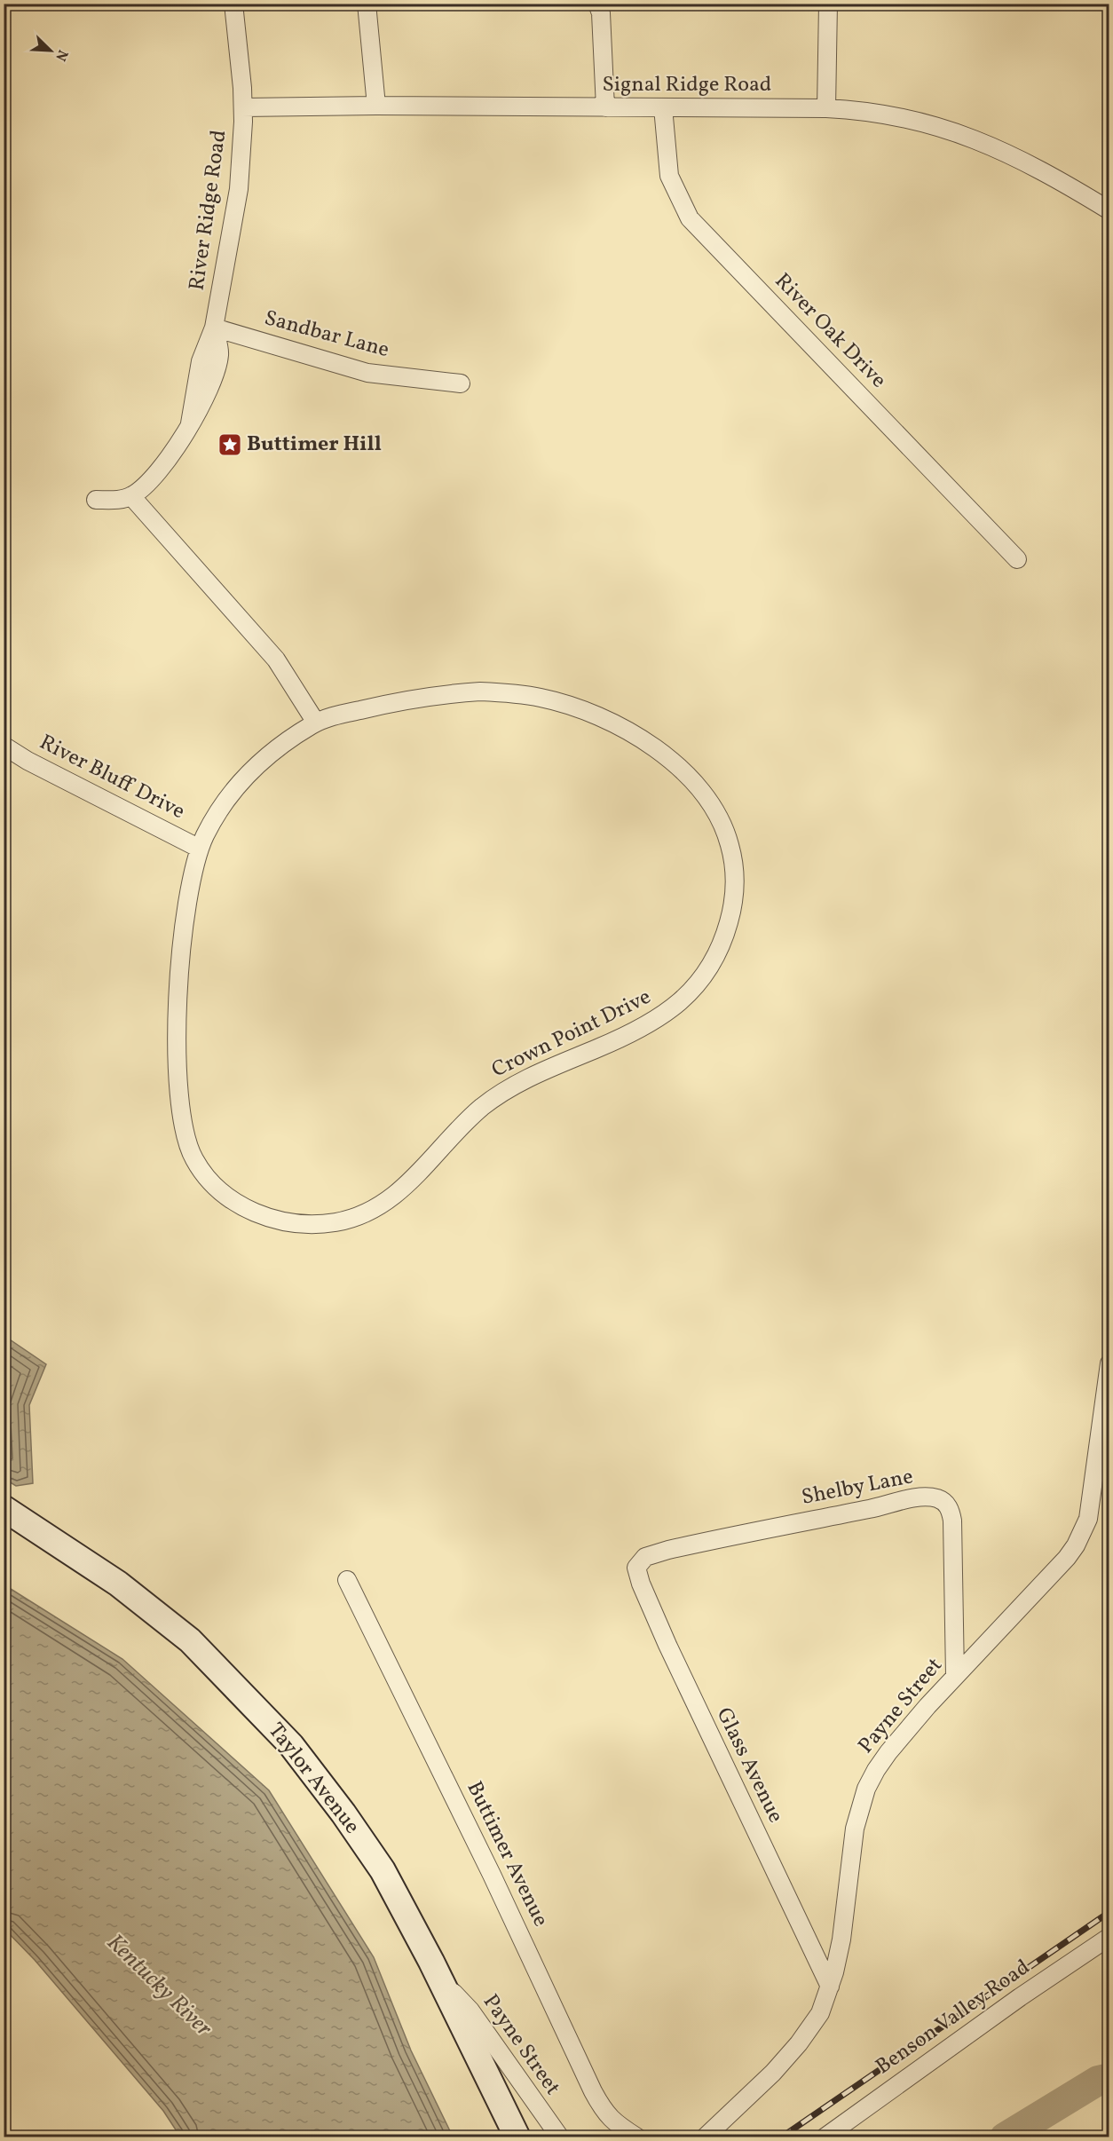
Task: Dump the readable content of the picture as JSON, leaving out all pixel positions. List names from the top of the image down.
{
  "streets": {
    "main road": ["Taylor Avenue"],
    "street": [
      "Signal Ridge Road",
      "River Ridge Road",
      "River Oak Drive",
      "Sandbar Lane",
      "River Bluff Drive",
      "Crown Point Drive",
      "Shelby Lane",
      "Payne Street",
      "Glass Avenue",
      "Buttimer Avenue",
      "Benson Valley Road"
    ]
  },
  "crossings": [
    ["Signal Ridge Road", "River Ridge Road"],
    ["Signal Ridge Road", "River Oak Drive"],
    ["River Ridge Road", "Sandbar Lane"],
    ["River Bluff Drive", "Crown Point Drive"],
    ["Shelby Lane", "Payne Street"],
    ["Shelby Lane", "Glass Avenue"],
    ["Payne Street", "Glass Avenue"],
    ["Payne Street", "Taylor Avenue"]
  ],
  "water": ["Kentucky River"],
  "places": {
    "place": ["Buttimer Hill"]
  },
  "north": "bottom right"
}
